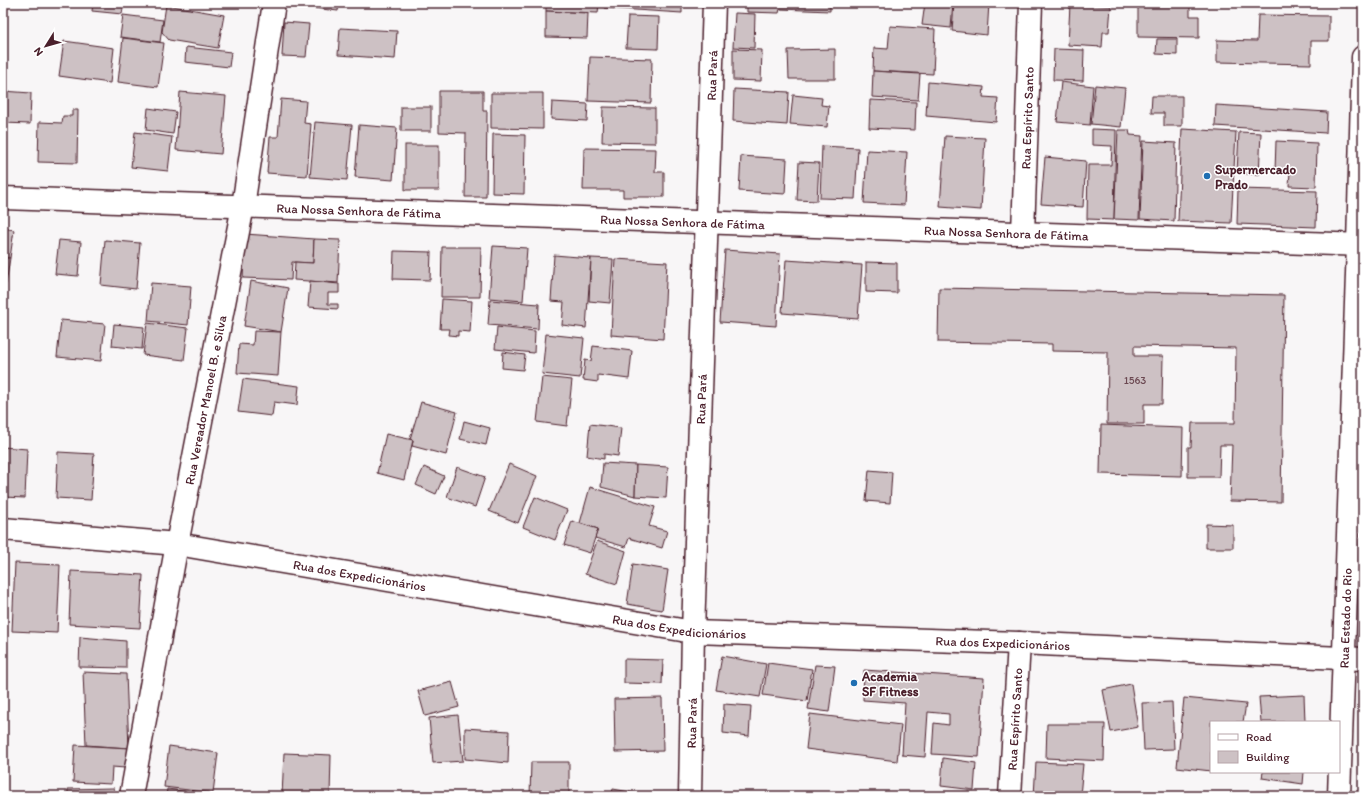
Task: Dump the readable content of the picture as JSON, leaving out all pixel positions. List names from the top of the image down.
{
  "streets": {
    "street": [
      "Rua Pará",
      "Rua Espírito Santo",
      "Rua Nossa Senhora de Fátima",
      "Rua Vereador Manoel B. e Silva",
      "Rua dos Expedicionários",
      "Rua Estado do Rio"
    ]
  },
  "crossings": [
    ["Rua Pará", "Rua Nossa Senhora de Fátima"],
    ["Rua Pará", "Rua dos Expedicionários"],
    ["Rua Espírito Santo", "Rua Nossa Senhora de Fátima"],
    ["Rua Espírito Santo", "Rua dos Expedicionários"],
    ["Rua Nossa Senhora de Fátima", "Rua Vereador Manoel B. e Silva"],
    ["Rua Nossa Senhora de Fátima", "Rua Estado do Rio"],
    ["Rua Vereador Manoel B. e Silva", "Rua dos Expedicionários"],
    ["Rua dos Expedicionários", "Rua Estado do Rio"]
  ],
  "places": ["Supermercado Prado", "Academia SF Fitness"],
  "house_numbers": ["1563"],
  "legend": ["Road", "Building"],
  "north": "bottom left"
}
